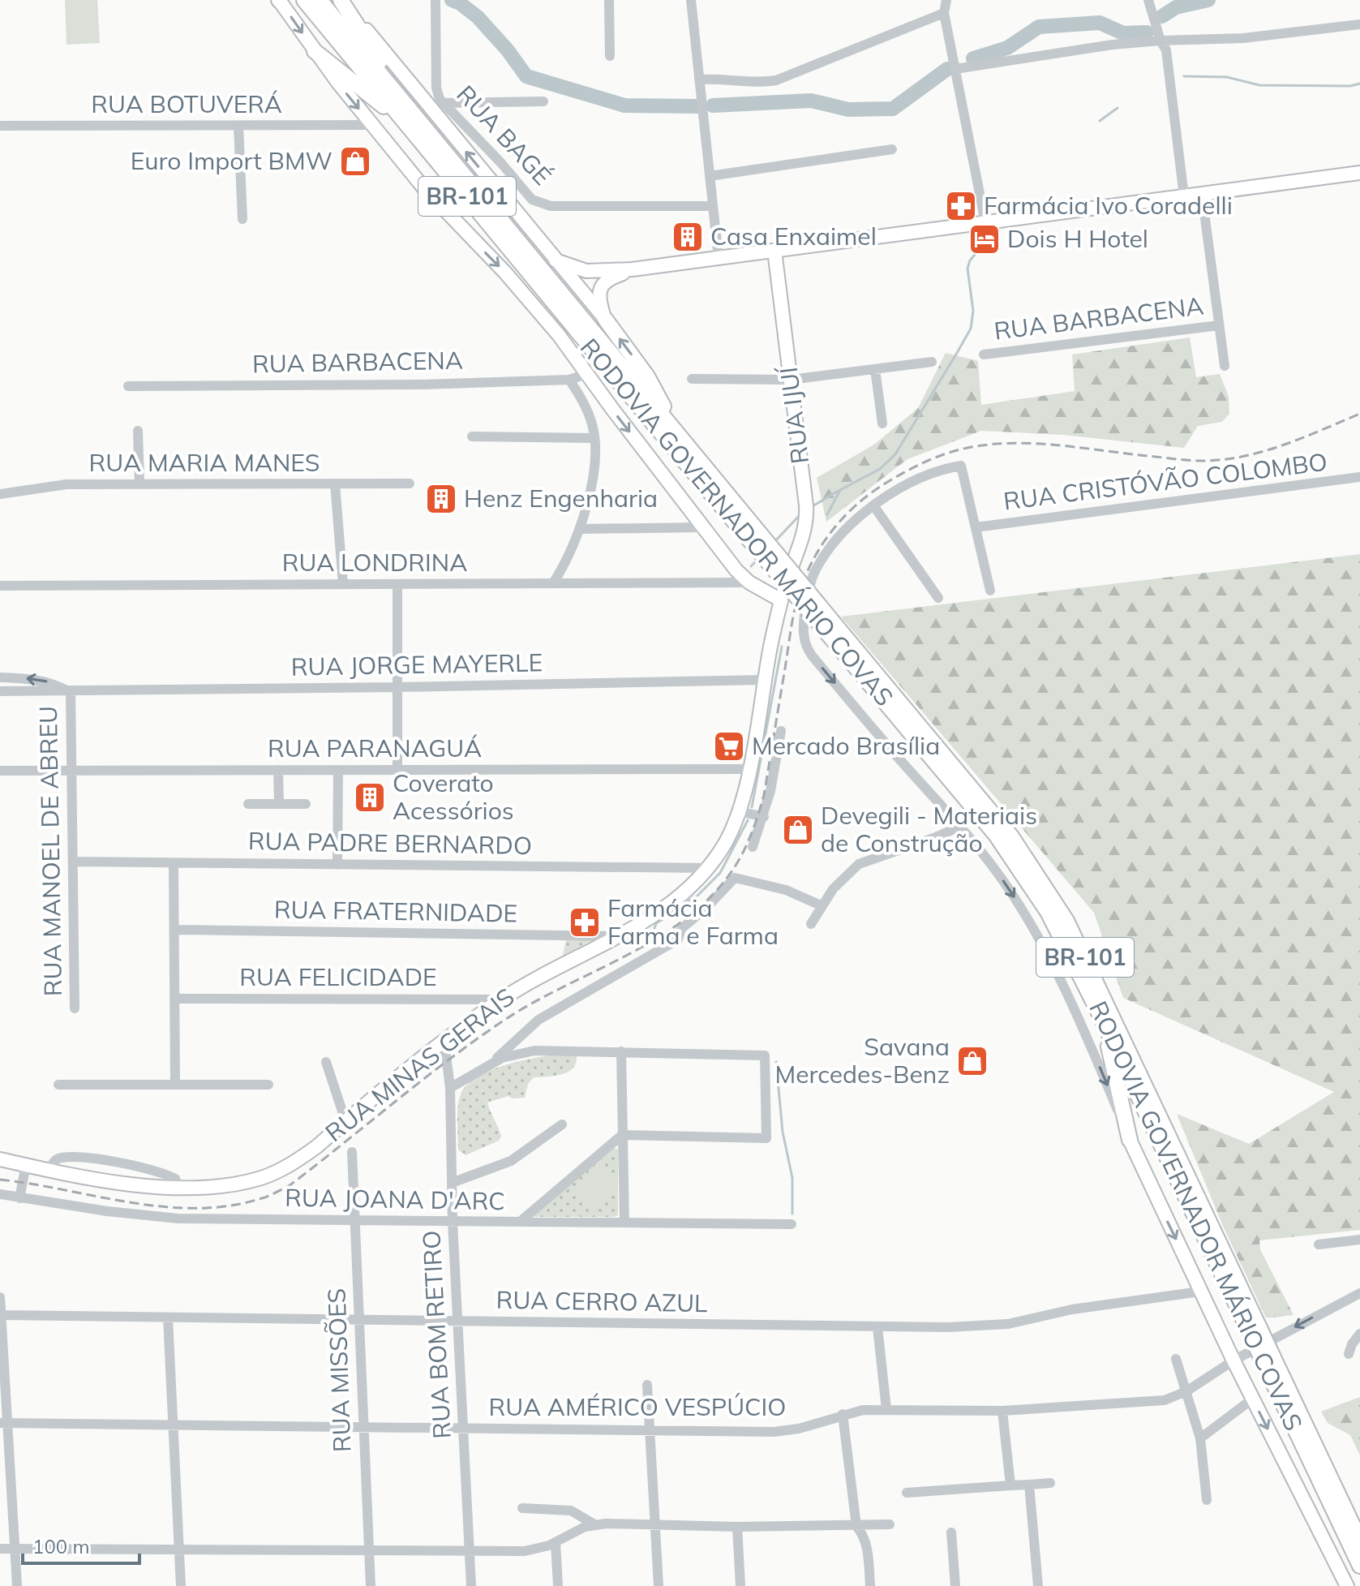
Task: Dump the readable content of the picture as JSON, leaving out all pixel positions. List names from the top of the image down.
{
  "streets": {
    "highway": ["BR-101", "RODOVIA GOVERNADOR MÁRIO COVAS"],
    "main road": ["RUA IJUÍ", "RUA MINAS GERAIS"],
    "street": [
      "RUA BOTUVERÁ",
      "RUA BAGÉ",
      "RUA BARBACENA",
      "RUA MARIA MANES",
      "RUA CRISTÓVÃO COLOMBO",
      "RUA LONDRINA",
      "RUA JORGE MAYERLE",
      "RUA PARANAGUÁ",
      "RUA PADRE BERNARDO",
      "RUA MANOEL DE ABREU",
      "RUA FRATERNIDADE",
      "RUA FELICIDADE",
      "RUA JOANA D'ARC",
      "RUA CERRO AZUL",
      "RUA BOM RETIRO",
      "RUA MISSÕES",
      "RUA AMÉRICO VESPÚCIO"
    ]
  },
  "crossings": [
    ["RUA IJUÍ", "RUA MINAS GERAIS"],
    ["RUA JORGE MAYERLE", "RUA MANOEL DE ABREU"],
    ["RUA JORGE MAYERLE", "RUA MINAS GERAIS"],
    ["RUA PARANAGUÁ", "RUA MANOEL DE ABREU"],
    ["RUA PARANAGUÁ", "RUA MINAS GERAIS"],
    ["RUA PADRE BERNARDO", "RUA MANOEL DE ABREU"],
    ["RUA PADRE BERNARDO", "RUA MINAS GERAIS"],
    ["RUA FRATERNIDADE", "RUA MINAS GERAIS"],
    ["RUA FELICIDADE", "RUA MINAS GERAIS"],
    ["RUA MINAS GERAIS", "RUA BOM RETIRO"],
    ["RUA JOANA D'ARC", "RUA BOM RETIRO"],
    ["RUA JOANA D'ARC", "RUA MISSÕES"],
    ["RUA CERRO AZUL", "RUA BOM RETIRO"],
    ["RUA CERRO AZUL", "RUA MISSÕES"],
    ["RUA BOM RETIRO", "RUA AMÉRICO VESPÚCIO"],
    ["RUA MISSÕES", "RUA AMÉRICO VESPÚCIO"]
  ],
  "places": {
    "shop": ["Euro Import BMW", "Devegili - Materiais de Construção", "Savana Mercedes-Benz"],
    "pharmacy": ["Farmácia Ivo Coradelli", "Farmácia Farma e Farma"],
    "building": ["Casa Enxaimel", "Henz Engenharia", "Coverato Acessórios"],
    "hotel": ["Dois H Hotel"],
    "supermarket": ["Mercado Brasília"]
  },
  "scale_bar": "100 m"
}
